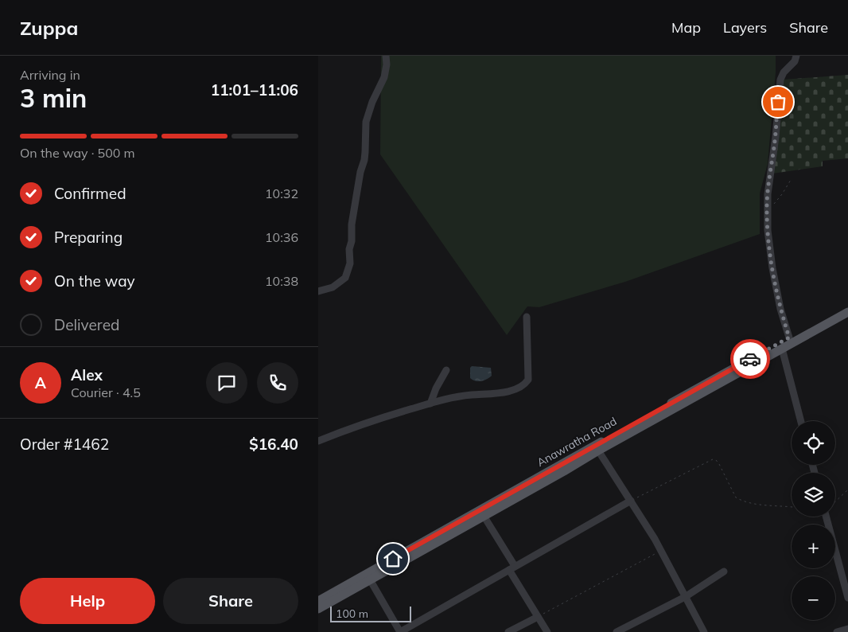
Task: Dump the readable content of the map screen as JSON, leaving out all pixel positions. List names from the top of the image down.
{
  "streets": {
    "main road": ["Anawratha Road"]
  },
  "scale_bar": "100 m",
  "page": {
    "header": "Zuppa",
    "nav": ["Map", "Layers", "Share"],
    "heading": ["3 min", "Arriving in", "11:01–11:06"],
    "panel": [
      "Alex",
      "Courier · 4.5",
      "Order #1462",
      "$16.40"
    ],
    "bar": "On the way · 500 m",
    "list": [
      ["Confirmed", "10:32"],
      ["Preparing", "10:36"],
      ["On the way", "10:38"],
      "Delivered"
    ],
    "round": "A",
    "map_buttons": ["+", "−"],
    "buttons": ["Help", "Share"],
    "scale": "100 m"
  }
}
